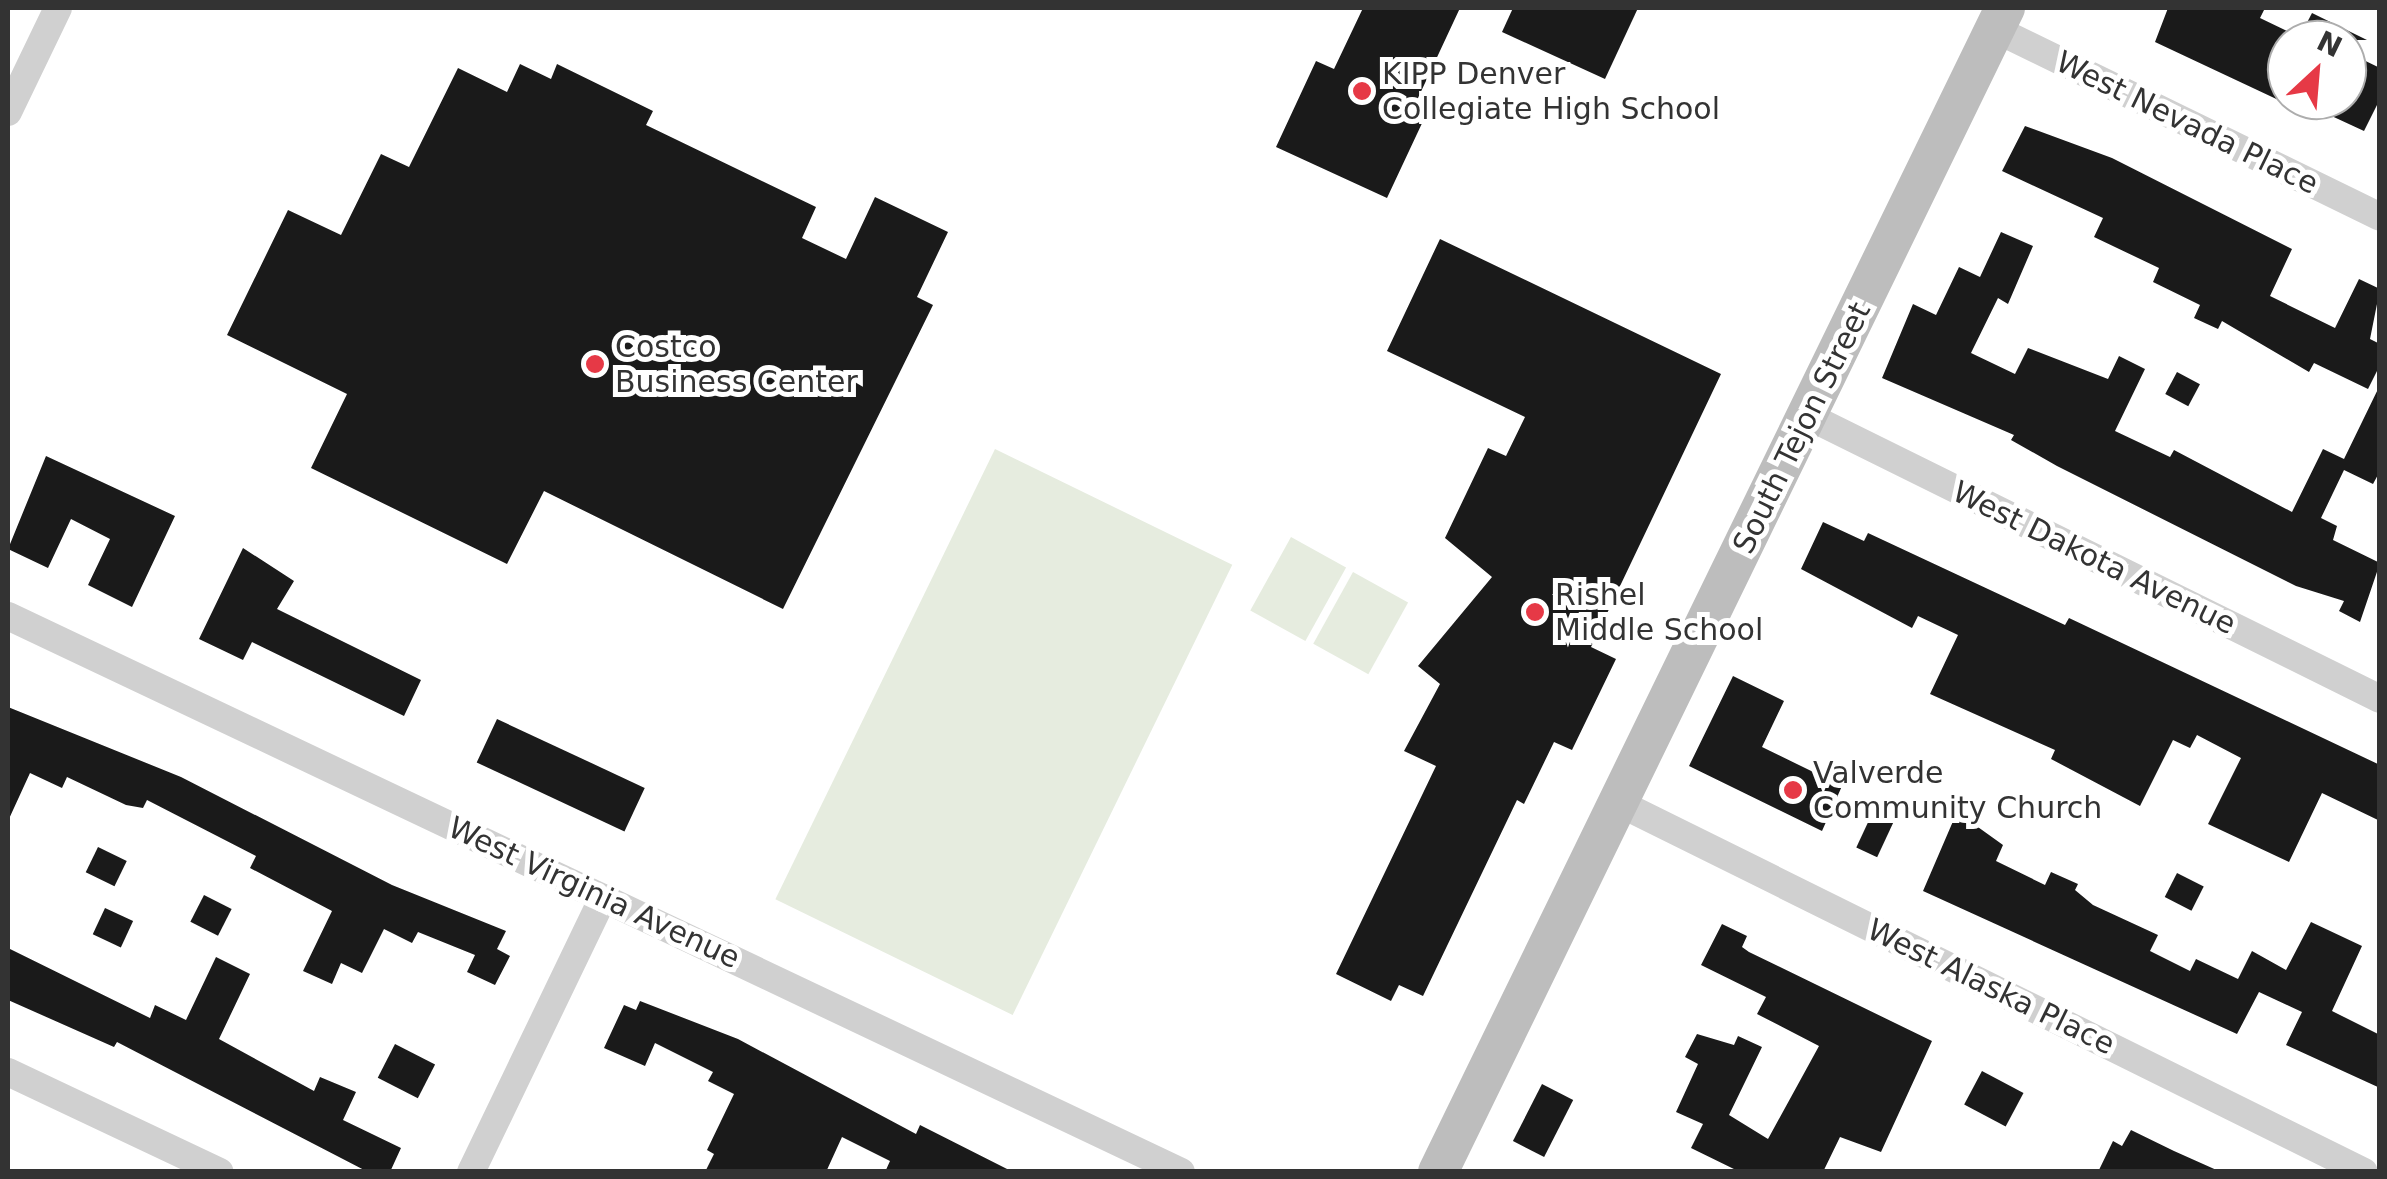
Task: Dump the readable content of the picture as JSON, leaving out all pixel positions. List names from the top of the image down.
{
  "streets": {
    "street": [
      "West Nevada Place",
      "South Tejon Street",
      "West Dakota Avenue",
      "West Virginia Avenue",
      "West Alaska Place"
    ]
  },
  "crossings": [
    ["West Nevada Place", "South Tejon Street"],
    ["South Tejon Street", "West Dakota Avenue"],
    ["South Tejon Street", "West Alaska Place"]
  ],
  "places": [
    "KIPP Denver Collegiate High School",
    "Costco Business Center",
    "Rishel Middle School",
    "Valverde Community Church"
  ],
  "north": "top right"
}
